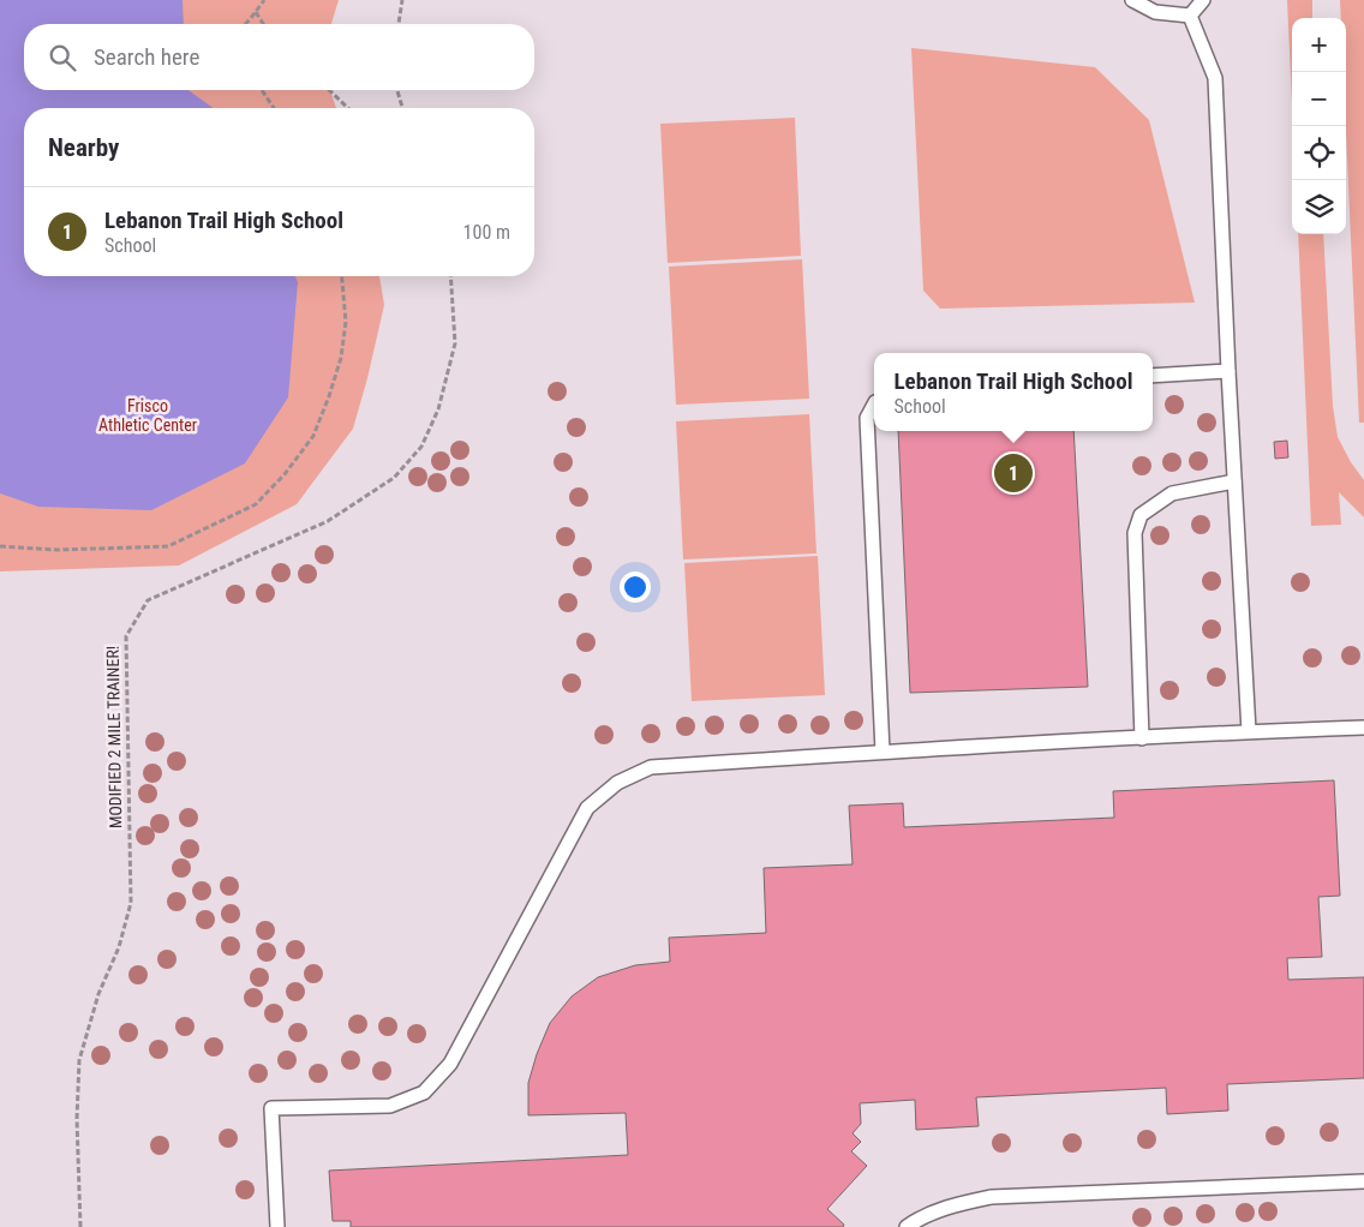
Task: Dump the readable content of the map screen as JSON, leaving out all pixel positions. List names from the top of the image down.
{
  "streets": {
    "path": ["MODIFIED 2 MILE TRAINER!"]
  },
  "parks": ["Frisco Athletic Center"],
  "page": {
    "map_buttons": ["+", "−"],
    "search": "Search here",
    "heading": "Nearby",
    "list": [
      {
        "mark": "1",
        "name": "Lebanon Trail High School",
        "note": "School",
        "value": "100 m"
      }
    ],
    "popup": ["Lebanon Trail High School", "School"],
    "pins": "1"
  }
}
